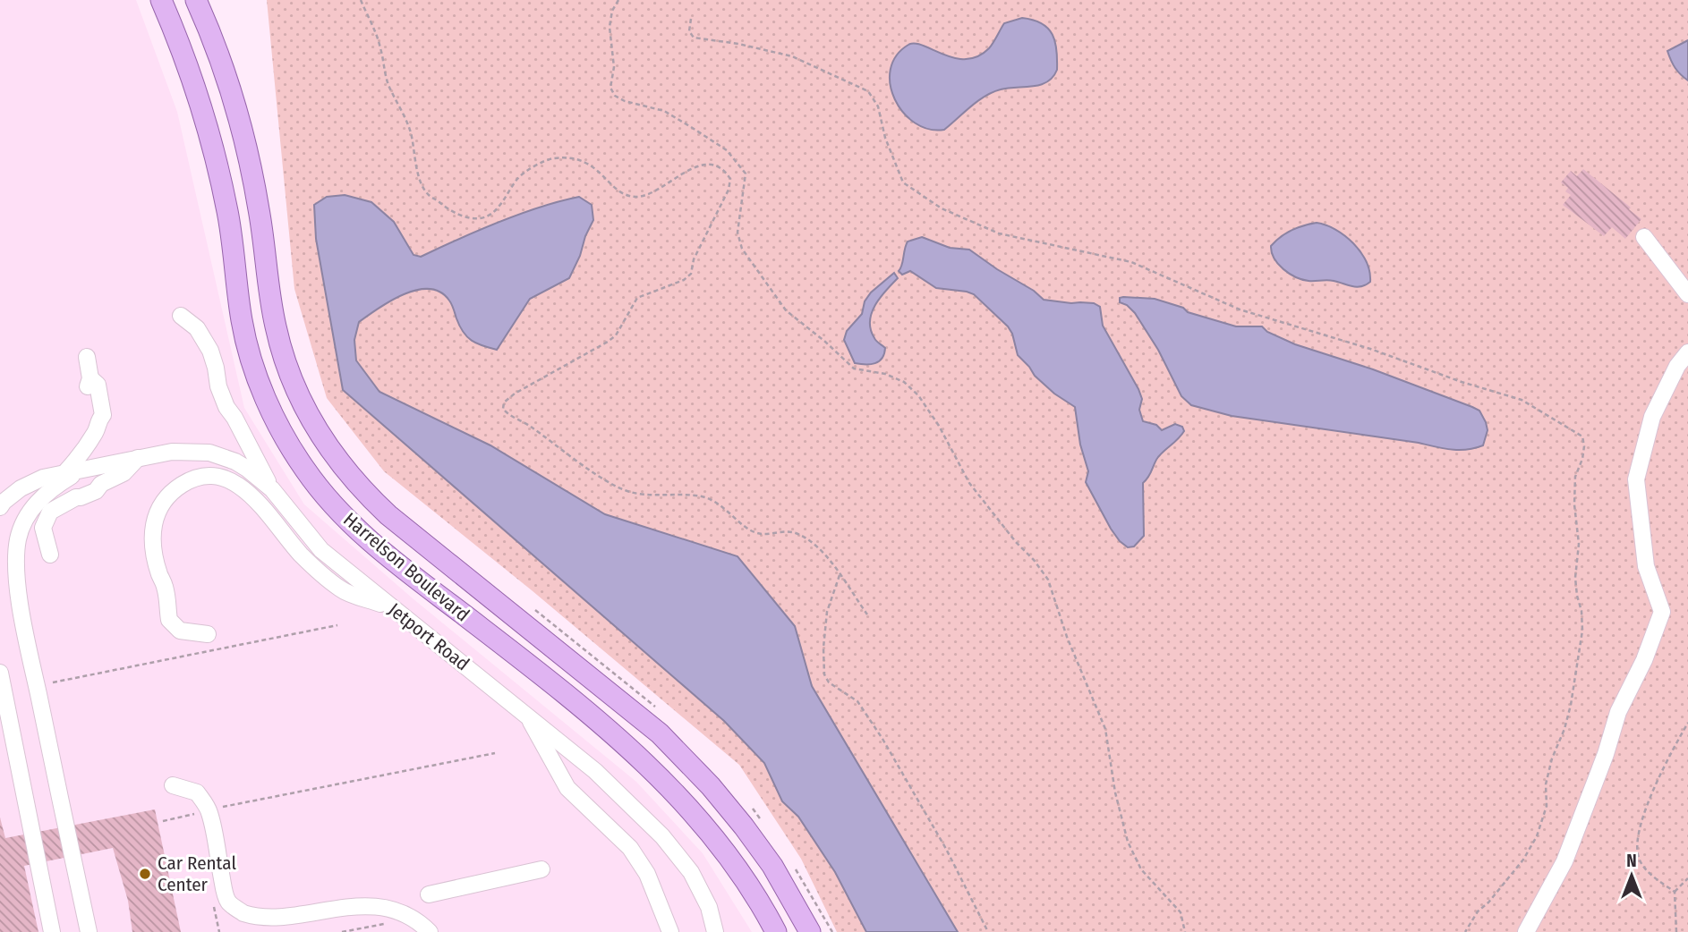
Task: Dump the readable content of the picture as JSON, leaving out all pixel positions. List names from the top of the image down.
{
  "streets": {
    "main road": ["Harrelson Boulevard"],
    "street": ["Jetport Road"]
  },
  "places": ["Car Rental Center"],
  "north": "top"
}
